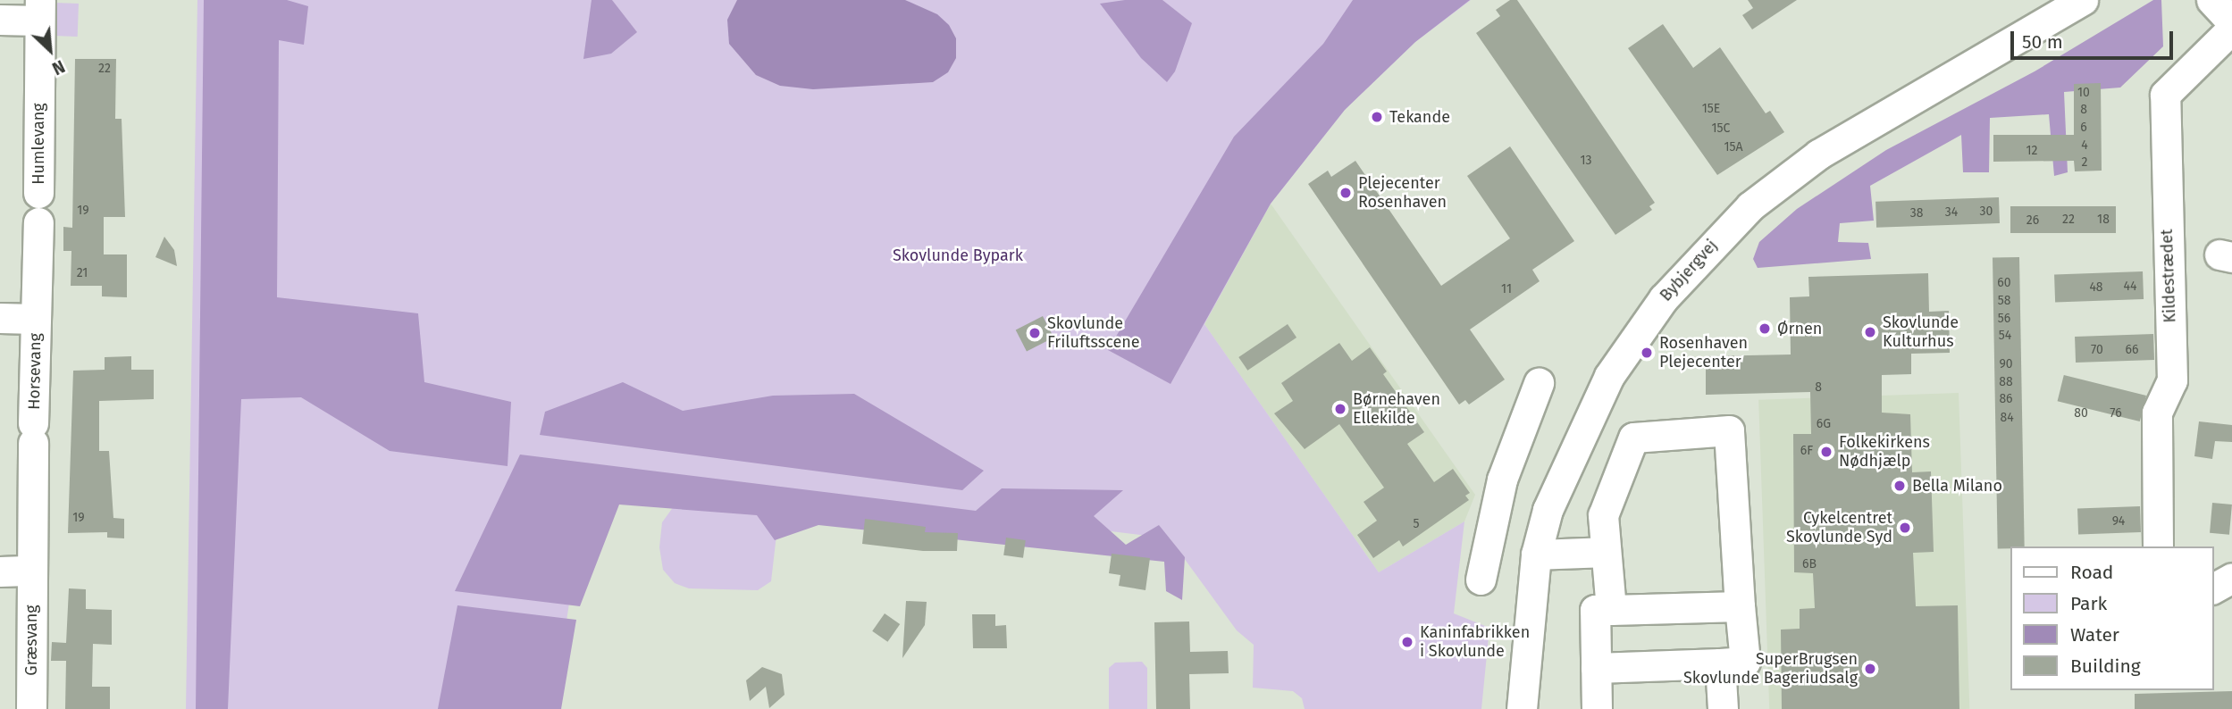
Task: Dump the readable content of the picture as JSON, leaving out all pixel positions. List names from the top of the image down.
{
  "streets": {
    "street": [
      "Humlevang",
      "Bybjergvej",
      "Kildestrædet",
      "Horsevang",
      "Græsvang"
    ]
  },
  "crossings": [
    ["Horsevang", "Græsvang"]
  ],
  "parks": ["Skovlunde Bypark"],
  "places": [
    "Tekande",
    "Plejecenter Rosenhaven",
    "Ørnen",
    "Skovlunde Kulturhus",
    "Skovlunde Friluftsscene",
    "Rosenhaven Plejecenter",
    "Børnehaven Ellekilde",
    "Folkekirkens Nødhjælp",
    "Bella Milano",
    "Cykelcentret Skovlunde Syd",
    "Kaninfabrikken i Skovlunde",
    "SuperBrugsen Skovlunde Bageriudsalg"
  ],
  "house_numbers": [
    "22",
    "10",
    "15E",
    "8",
    "6",
    "15C",
    "4",
    "15A",
    "12",
    "13",
    "2",
    "19",
    "30",
    "34",
    "38",
    "22",
    "18",
    "26",
    "21",
    "60",
    "44",
    "48",
    "11",
    "58",
    "56",
    "54",
    "70",
    "66",
    "90",
    "88",
    "8",
    "86",
    "80",
    "76",
    "84",
    "6G",
    "6F",
    "19",
    "94",
    "5",
    "6B"
  ],
  "legend": [
    "Road",
    "Park",
    "Water",
    "Building"
  ],
  "scale_bar": "50 m",
  "north": "bottom right"
}
